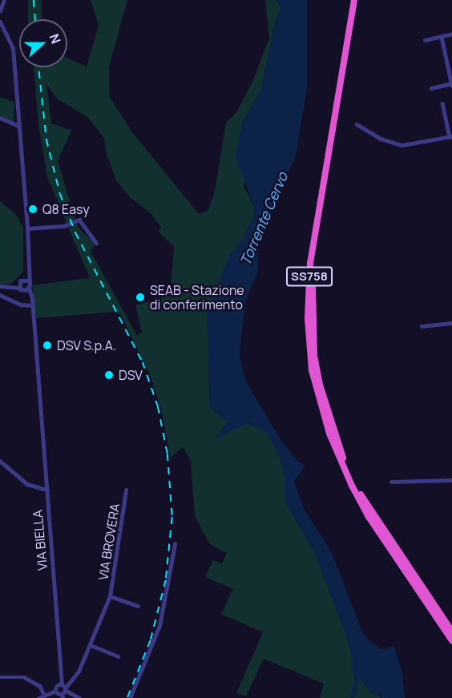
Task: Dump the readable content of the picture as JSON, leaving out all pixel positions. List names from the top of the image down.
{
  "streets": {
    "highway": ["SS758"],
    "street": ["VIA BIELLA", "VIA BROVERA"]
  },
  "crossings": [
    ["VIA BIELLA", "VIA BROVERA"]
  ],
  "water": ["Torrente Cervo"],
  "places": [
    "Q8 Easy",
    "SEAB - Stazione di conferimento",
    "DSV S.p.A.",
    "DSV"
  ],
  "north": "right"
}
